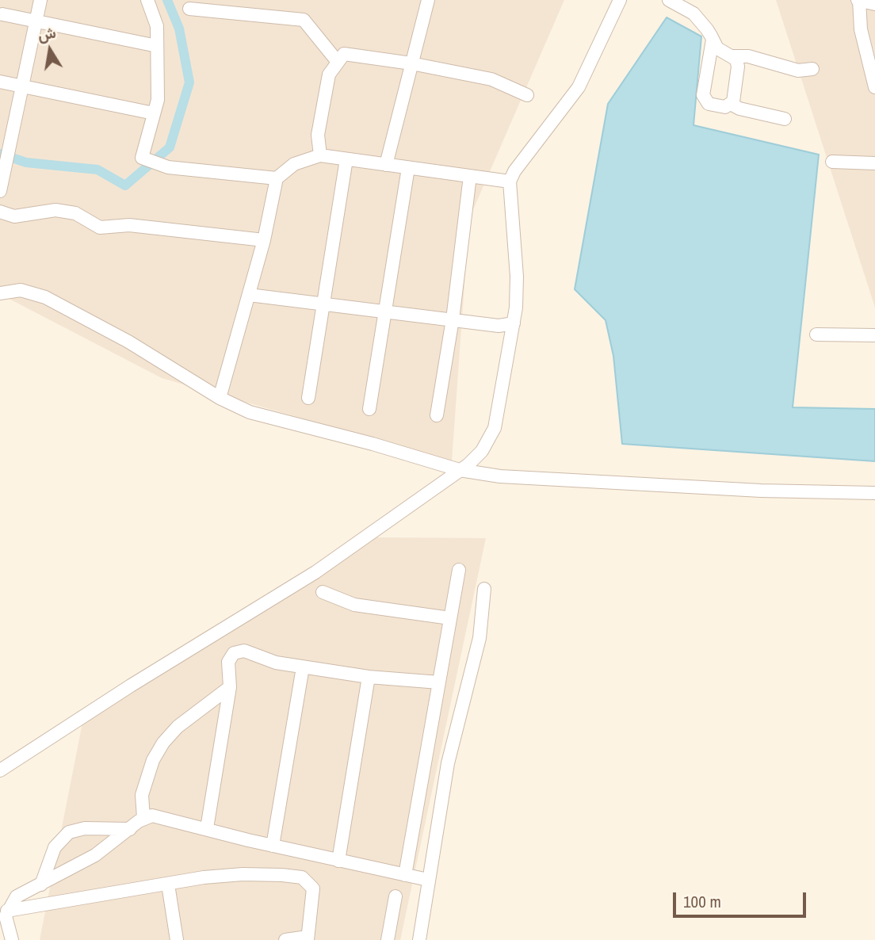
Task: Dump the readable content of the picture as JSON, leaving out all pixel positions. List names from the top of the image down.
{
  "scale_bar": "100 m",
  "north": "top"
}
